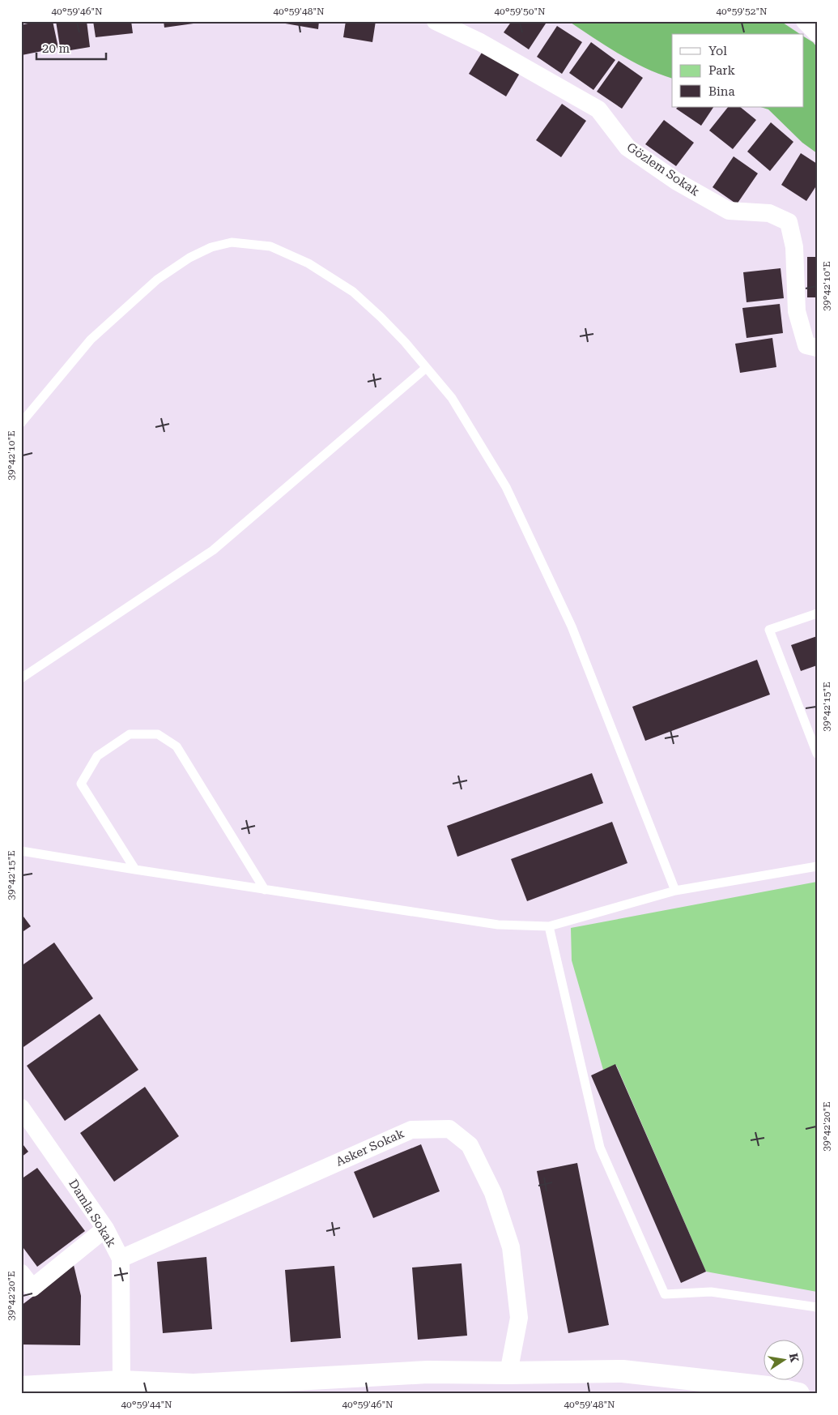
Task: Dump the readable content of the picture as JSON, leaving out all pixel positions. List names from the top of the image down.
{
  "streets": {
    "street": ["Gözlem Sokak", "Asker Sokak", "Damla Sokak"]
  },
  "crossings": [
    ["Asker Sokak", "Damla Sokak"]
  ],
  "legend": ["Yol", "Park", "Bina"],
  "scale_bar": "20 m",
  "north": "right",
  "coordinates": [
    "40°59'46\"N",
    "40°59'48\"N",
    "40°59'50\"N",
    "40°59'52\"N",
    "39°42'10\"E",
    "39°42'15\"E",
    "39°42'20\"E",
    "40°59'44\"N"
  ]
}
